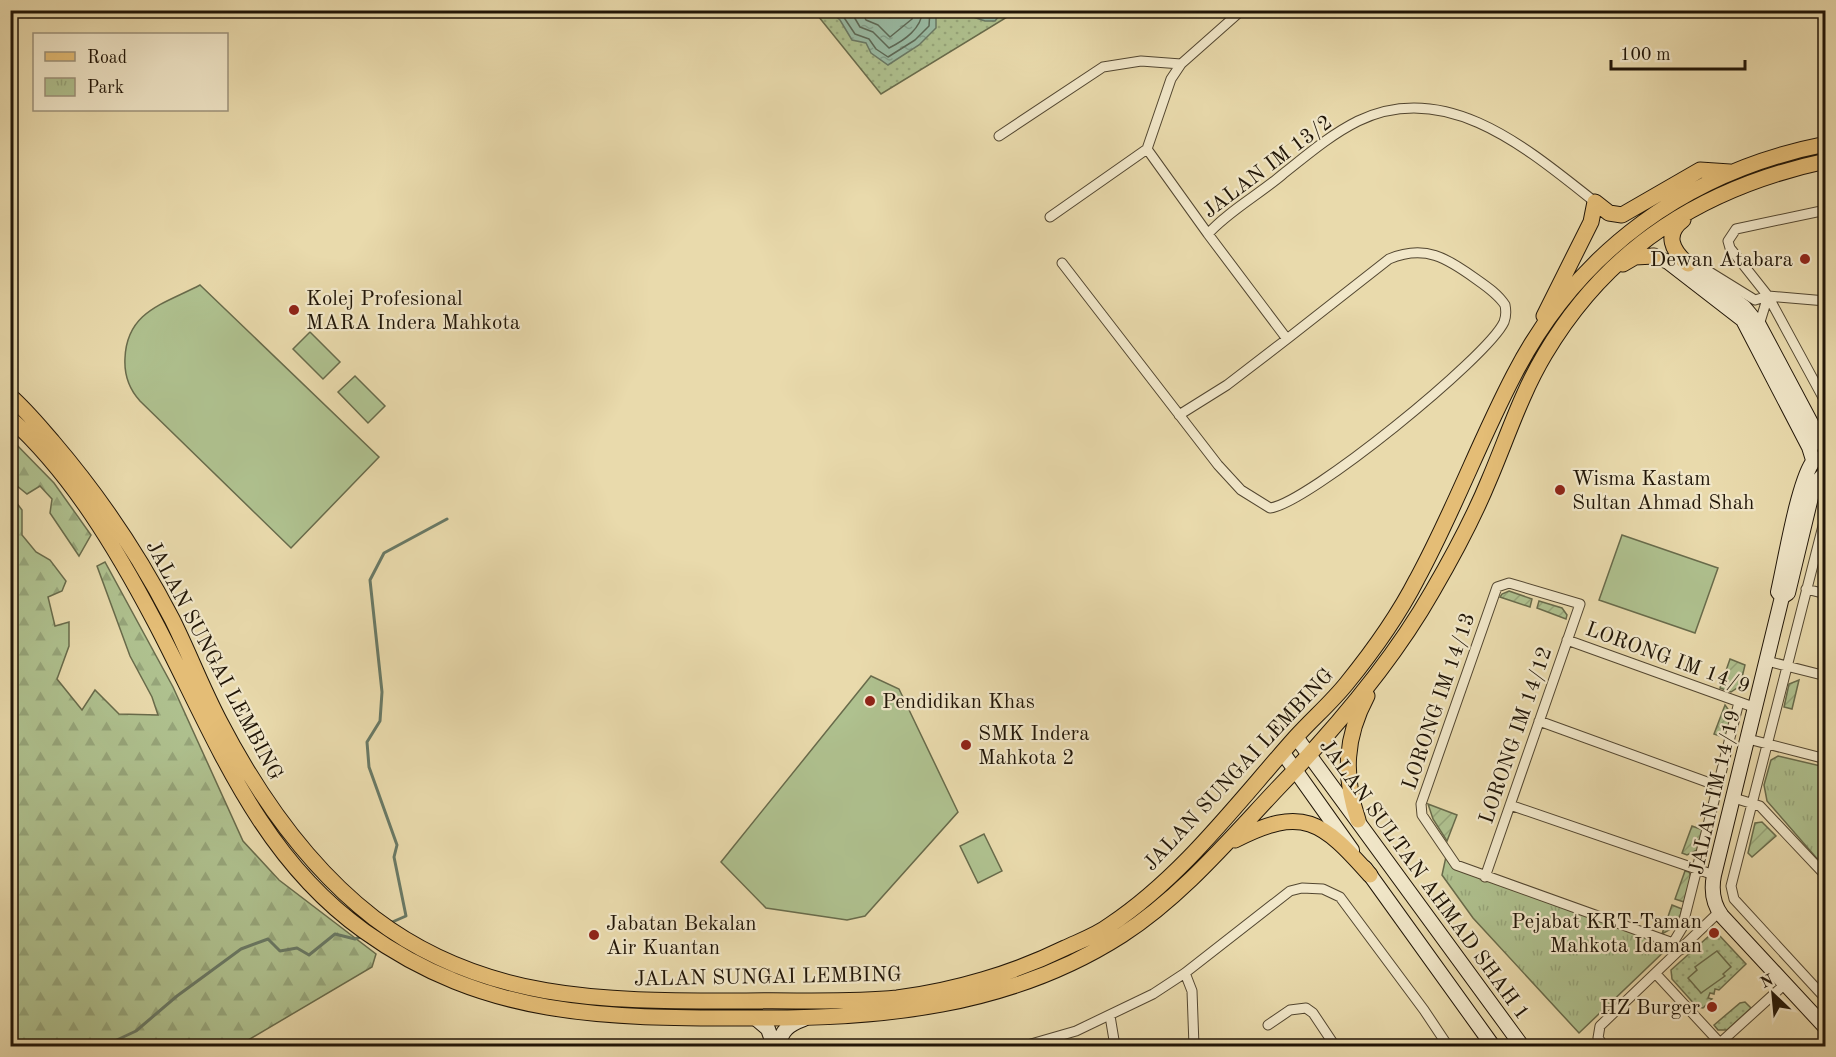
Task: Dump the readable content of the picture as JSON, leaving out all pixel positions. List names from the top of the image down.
{
  "streets": {
    "main road": ["JALAN SUNGAI LEMBING"],
    "street": [
      "JALAN IM 13/2",
      "LORONG IM 14/9",
      "LORONG IM 14/13",
      "LORONG IM 14/12",
      "JALAN IM 14/19",
      "JALAN SULTAN AHMAD SHAH 1"
    ]
  },
  "crossings": [
    ["LORONG IM 14/9", "LORONG IM 14/12"],
    ["LORONG IM 14/9", "JALAN IM 14/19"],
    ["JALAN SUNGAI LEMBING", "JALAN SULTAN AHMAD SHAH 1"],
    ["LORONG IM 14/13", "LORONG IM 14/12"]
  ],
  "places": [
    "Dewan Atabara",
    "Kolej Profesional MARA Indera Mahkota",
    "Wisma Kastam Sultan Ahmad Shah",
    "Pendidikan Khas",
    "SMK Indera Mahkota 2",
    "Pejabat KRT-Taman Mahkota Idaman",
    "Jabatan Bekalan Air Kuantan",
    "HZ Burger"
  ],
  "legend": ["Road", "Park"],
  "scale_bar": "100 m",
  "north": "top left"
}
